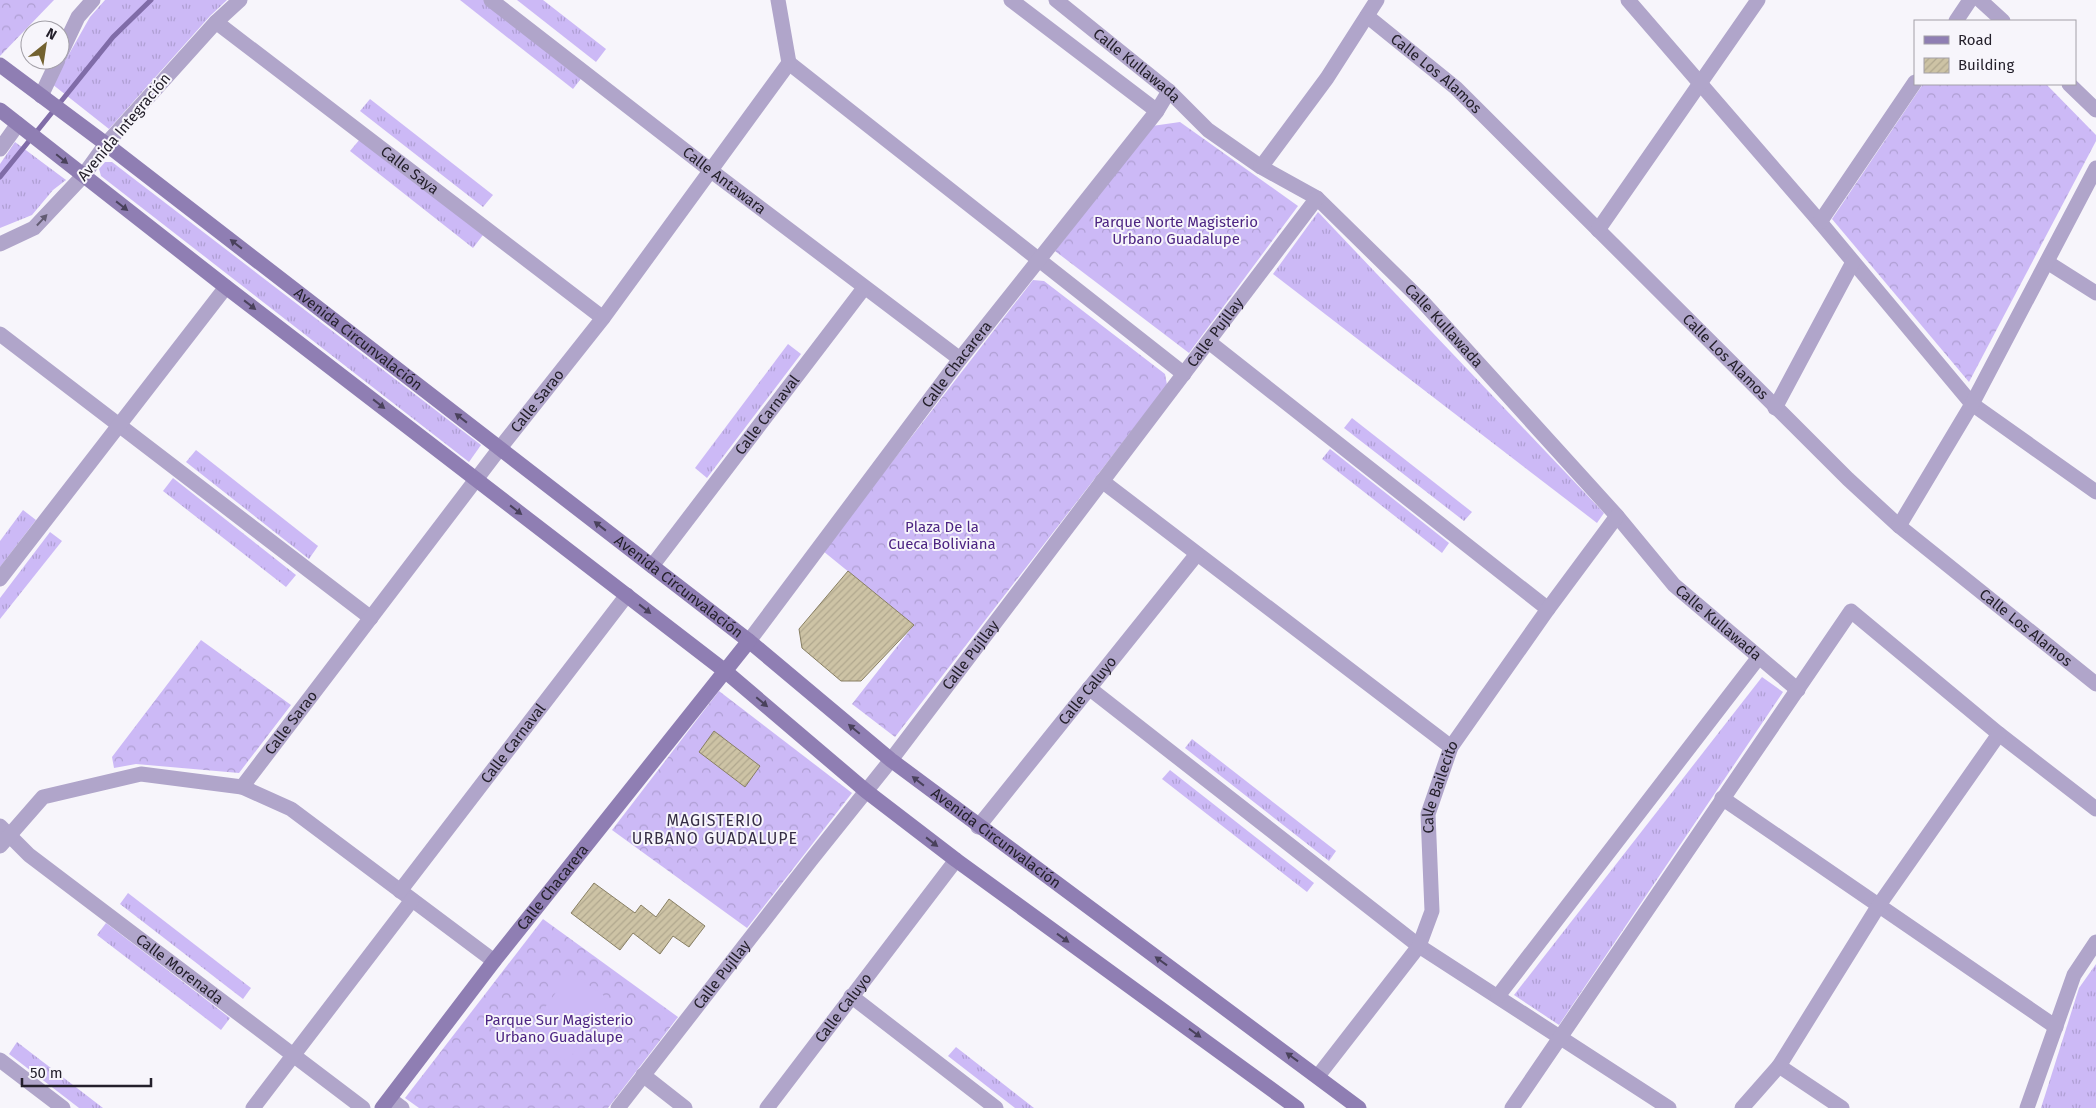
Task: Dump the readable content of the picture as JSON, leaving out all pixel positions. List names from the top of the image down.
{
  "streets": {
    "main road": ["Avenida Circunvalación", "Calle Chacarera"],
    "street": [
      "Calle Kullawada",
      "Calle Los Alamos",
      "Avenida Integración",
      "Calle Saya",
      "Calle Antawara",
      "Calle Pujllay",
      "Calle Sarao",
      "Calle Carnaval",
      "Calle Caluyo",
      "Calle Bailecito",
      "Calle Morenada"
    ]
  },
  "crossings": [
    ["Calle Kullawada", "Calle Pujllay"],
    ["Calle Kullawada", "Calle Chacarera"],
    ["Calle Kullawada", "Calle Bailecito"],
    ["Avenida Integración", "Calle Saya"],
    ["Avenida Integración", "Avenida Circunvalación"],
    ["Calle Saya", "Calle Sarao"],
    ["Calle Antawara", "Calle Chacarera"],
    ["Calle Antawara", "Calle Sarao"],
    ["Calle Antawara", "Calle Carnaval"],
    ["Calle Pujllay", "Avenida Circunvalación"],
    ["Avenida Circunvalación", "Calle Chacarera"],
    ["Avenida Circunvalación", "Calle Sarao"],
    ["Avenida Circunvalación", "Calle Carnaval"],
    ["Avenida Circunvalación", "Calle Caluyo"],
    ["Avenida Circunvalación", "Calle Bailecito"]
  ],
  "districts": ["MAGISTERIO URBANO GUADALUPE"],
  "parks": ["Parque Norte Magisterio Urbano Guadalupe", "Plaza De la Cueca Boliviana", "Parque Sur Magisterio Urbano Guadalupe"],
  "legend": ["Road", "Building"],
  "scale_bar": "50 m",
  "north": "top right"
}
